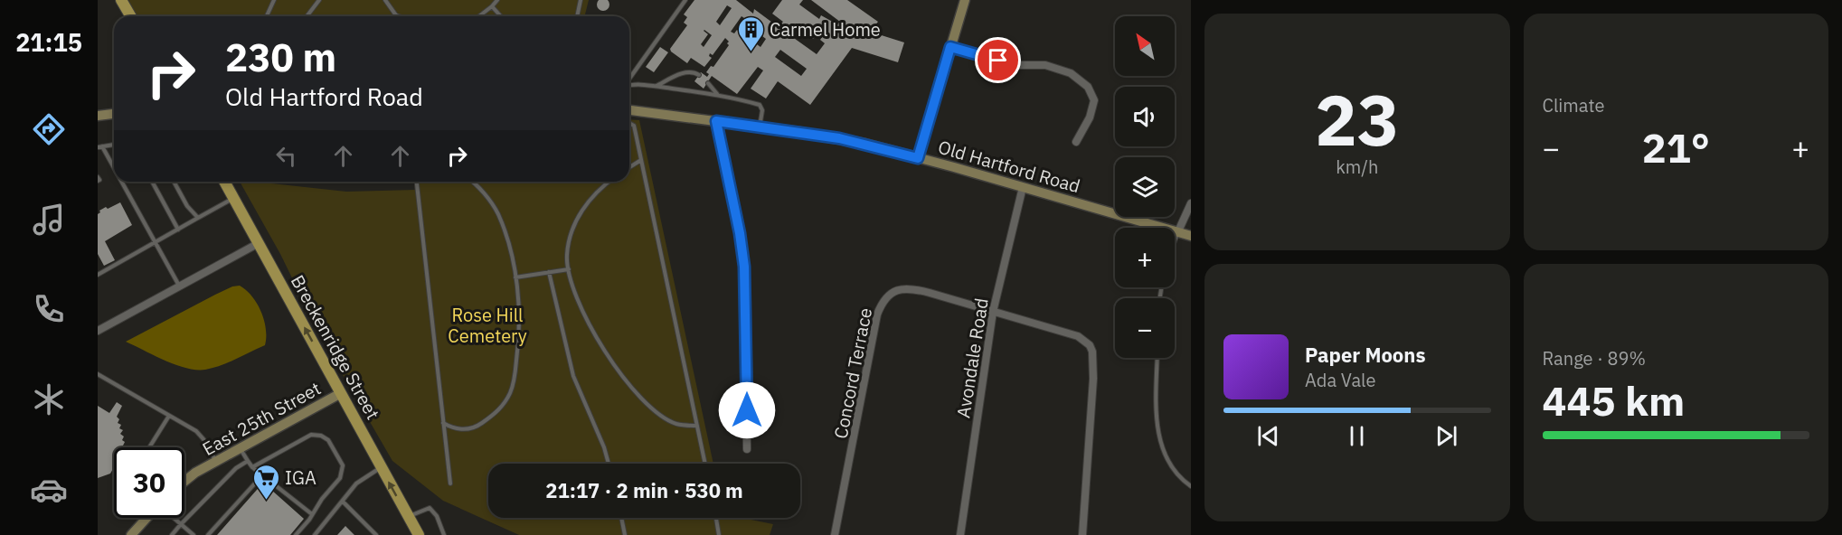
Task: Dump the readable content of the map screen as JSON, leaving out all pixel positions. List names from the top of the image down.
{
  "streets": {
    "main road": ["Old Hartford Road", "Breckenridge Street", "East 25th Street"],
    "street": ["Avondale Road", "Concord Terrace"]
  },
  "crossings": [
    ["Old Hartford Road", "Avondale Road"],
    ["Breckenridge Street", "East 25th Street"],
    ["Avondale Road", "Concord Terrace"]
  ],
  "one_way": ["Breckenridge Street"],
  "parks": ["Rose Hill Cemetery"],
  "places": {
    "building": ["Carmel Home"],
    "supermarket": ["IGA"]
  },
  "north": "top left",
  "page": {
    "tabs": "21:15",
    "tile": [
      ["23", "km/h"],
      "Climate",
      ["Range · 89%", "445 km"]
    ],
    "map_buttons": ["+", "−"],
    "turn": ["230 m", "Old Hartford Road"],
    "heat": ["−", "21°", "+"],
    "song": ["Paper Moons", "Ada Vale"],
    "limit": "30",
    "trip": "21:17 · 2 min · 530 m"
  }
}
